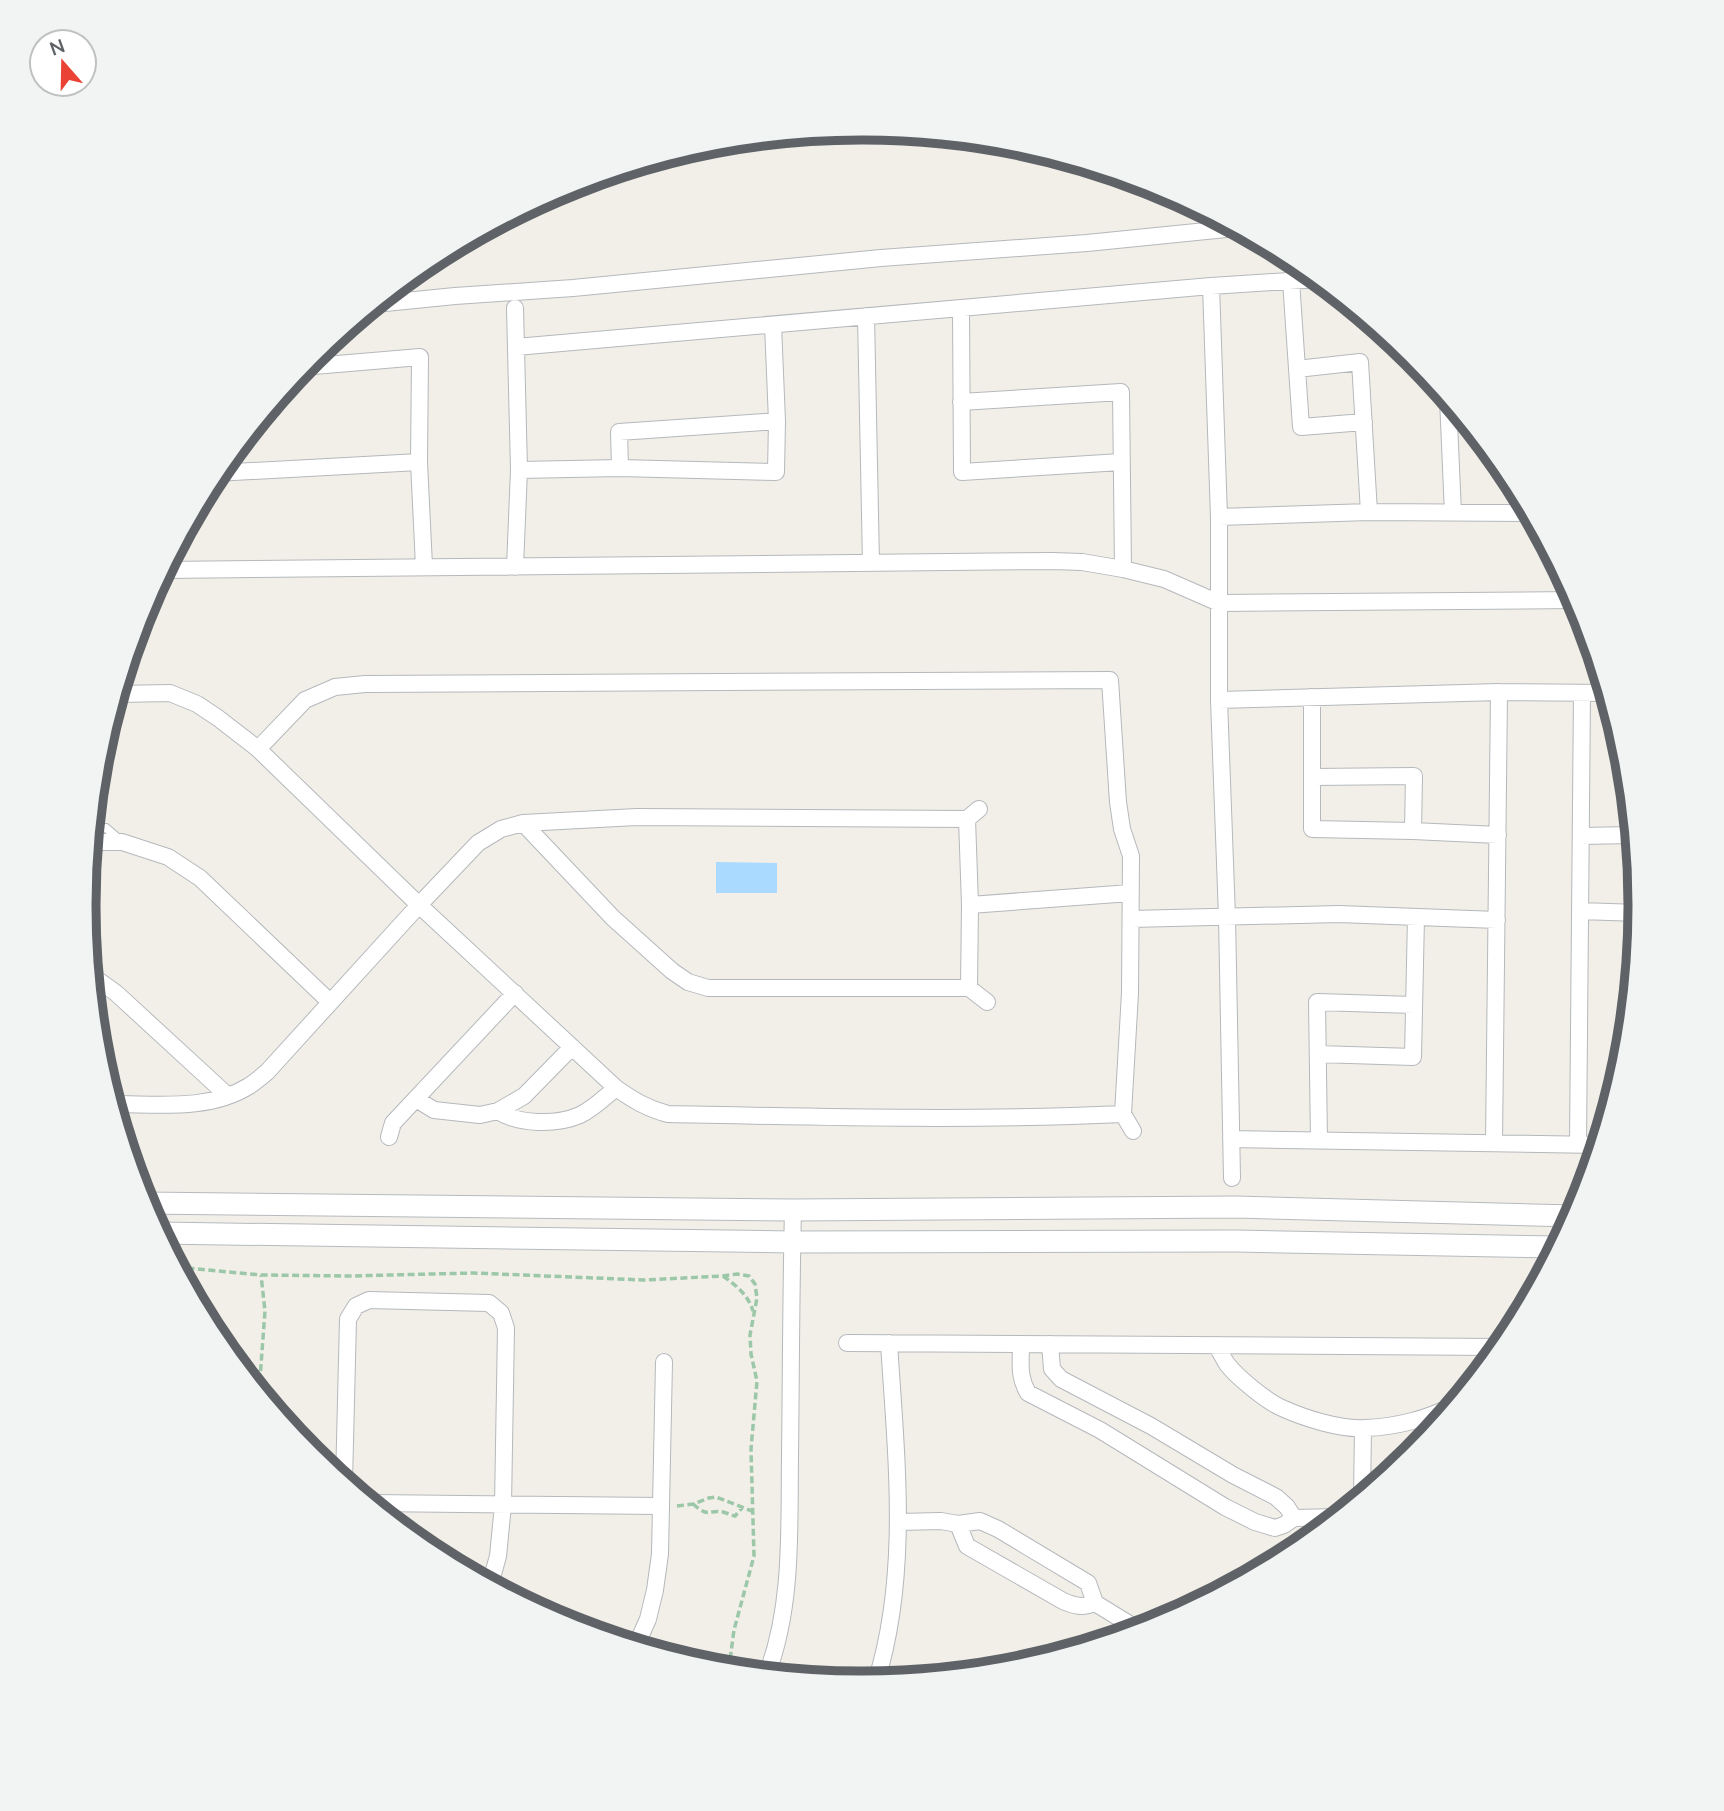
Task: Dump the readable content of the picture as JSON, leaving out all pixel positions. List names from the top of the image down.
{
  "north": "top"
}
